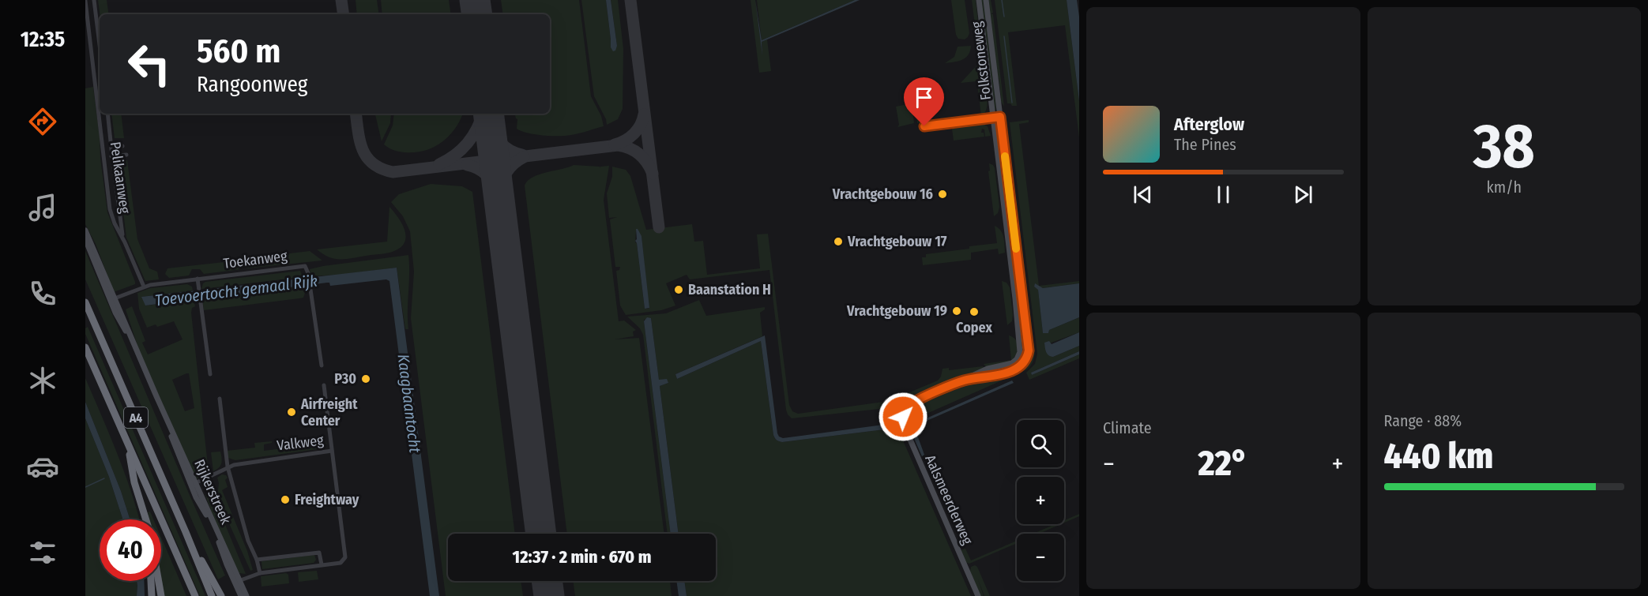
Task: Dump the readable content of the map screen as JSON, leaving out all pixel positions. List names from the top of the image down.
{
  "streets": {
    "highway": ["A4"],
    "street": [
      "Folkstoneweg",
      "Pelikaanweg",
      "Toekanweg",
      "Valkweg",
      "Rijkerstreek",
      "Aalsmeerderweg"
    ]
  },
  "crossings": [
    ["Folkstoneweg", "Aalsmeerderweg"],
    ["Pelikaanweg", "Toekanweg"],
    ["Toekanweg", "Rijkerstreek"],
    ["Valkweg", "Rijkerstreek"]
  ],
  "water": ["Toevoertocht gemaal Rijk", "Kaagbaantocht"],
  "places": [
    "Vrachtgebouw 16",
    "Vrachtgebouw 17",
    "Baanstation H",
    "Vrachtgebouw 19",
    "Copex",
    "P30",
    "Airfreight Center",
    "Freightway"
  ],
  "page": {
    "tabs": "12:35",
    "tile": [
      ["38", "km/h"],
      "Climate",
      ["Range · 88%", "440 km"]
    ],
    "turn": ["560 m", "Rangoonweg"],
    "song": ["Afterglow", "The Pines"],
    "map_buttons": ["+", "−"],
    "heat": ["−", "22°", "+"],
    "limit": "40",
    "trip": "12:37 · 2 min · 670 m"
  }
}
